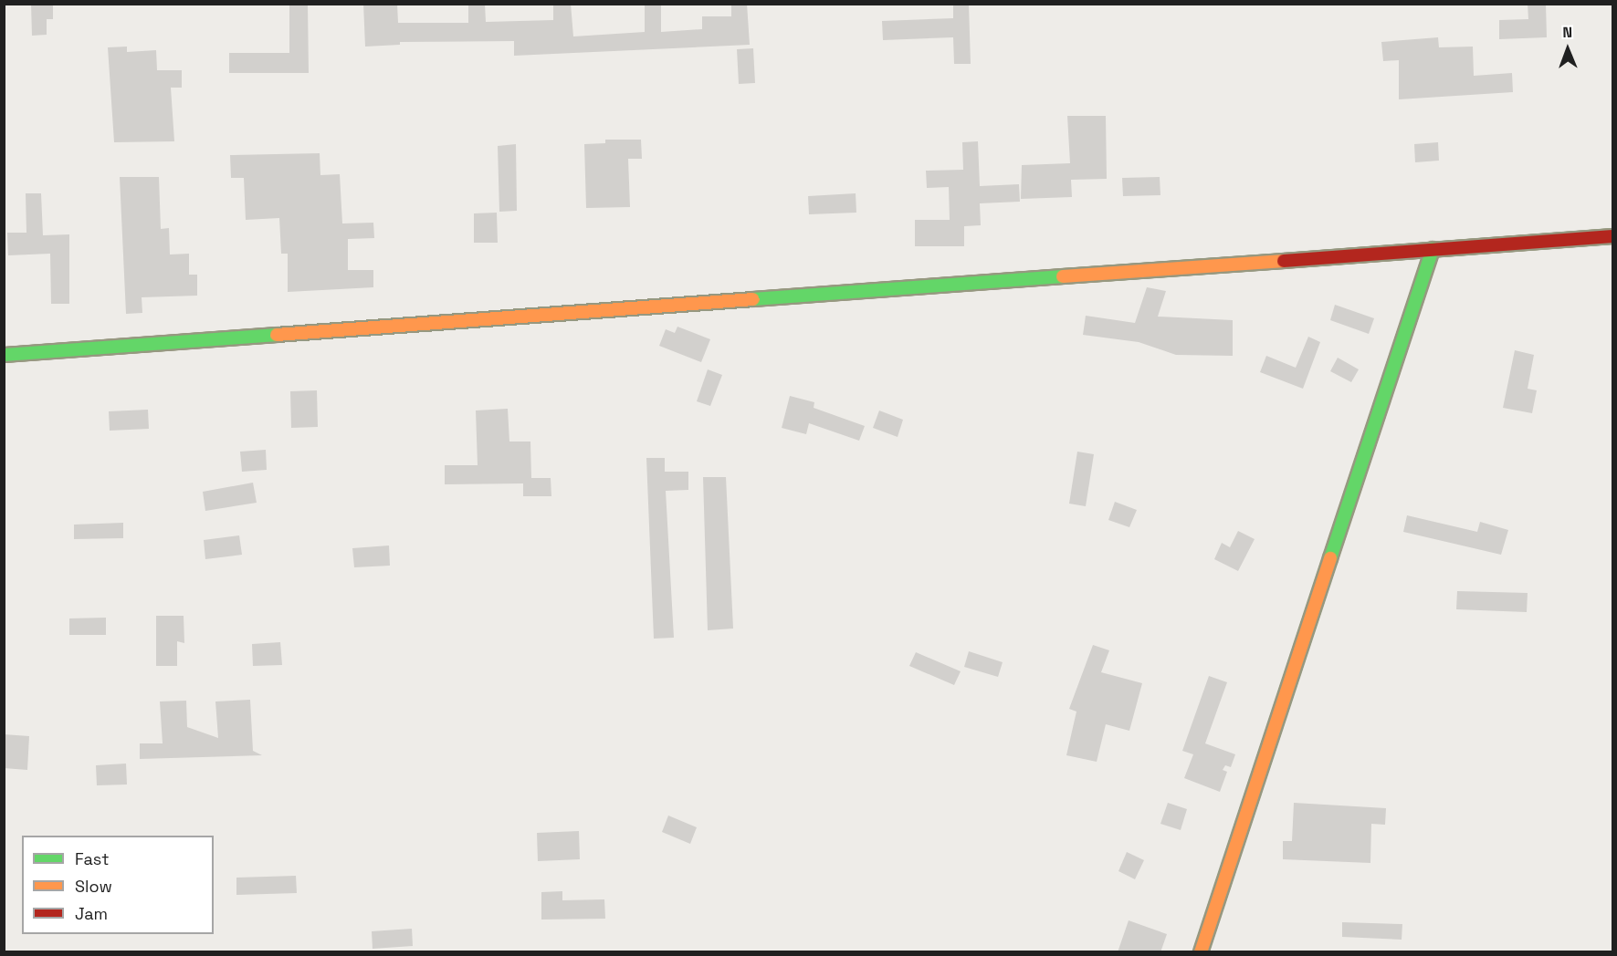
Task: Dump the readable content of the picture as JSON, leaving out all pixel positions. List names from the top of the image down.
{
  "legend": ["Fast", "Slow", "Jam"],
  "north": "top"
}
